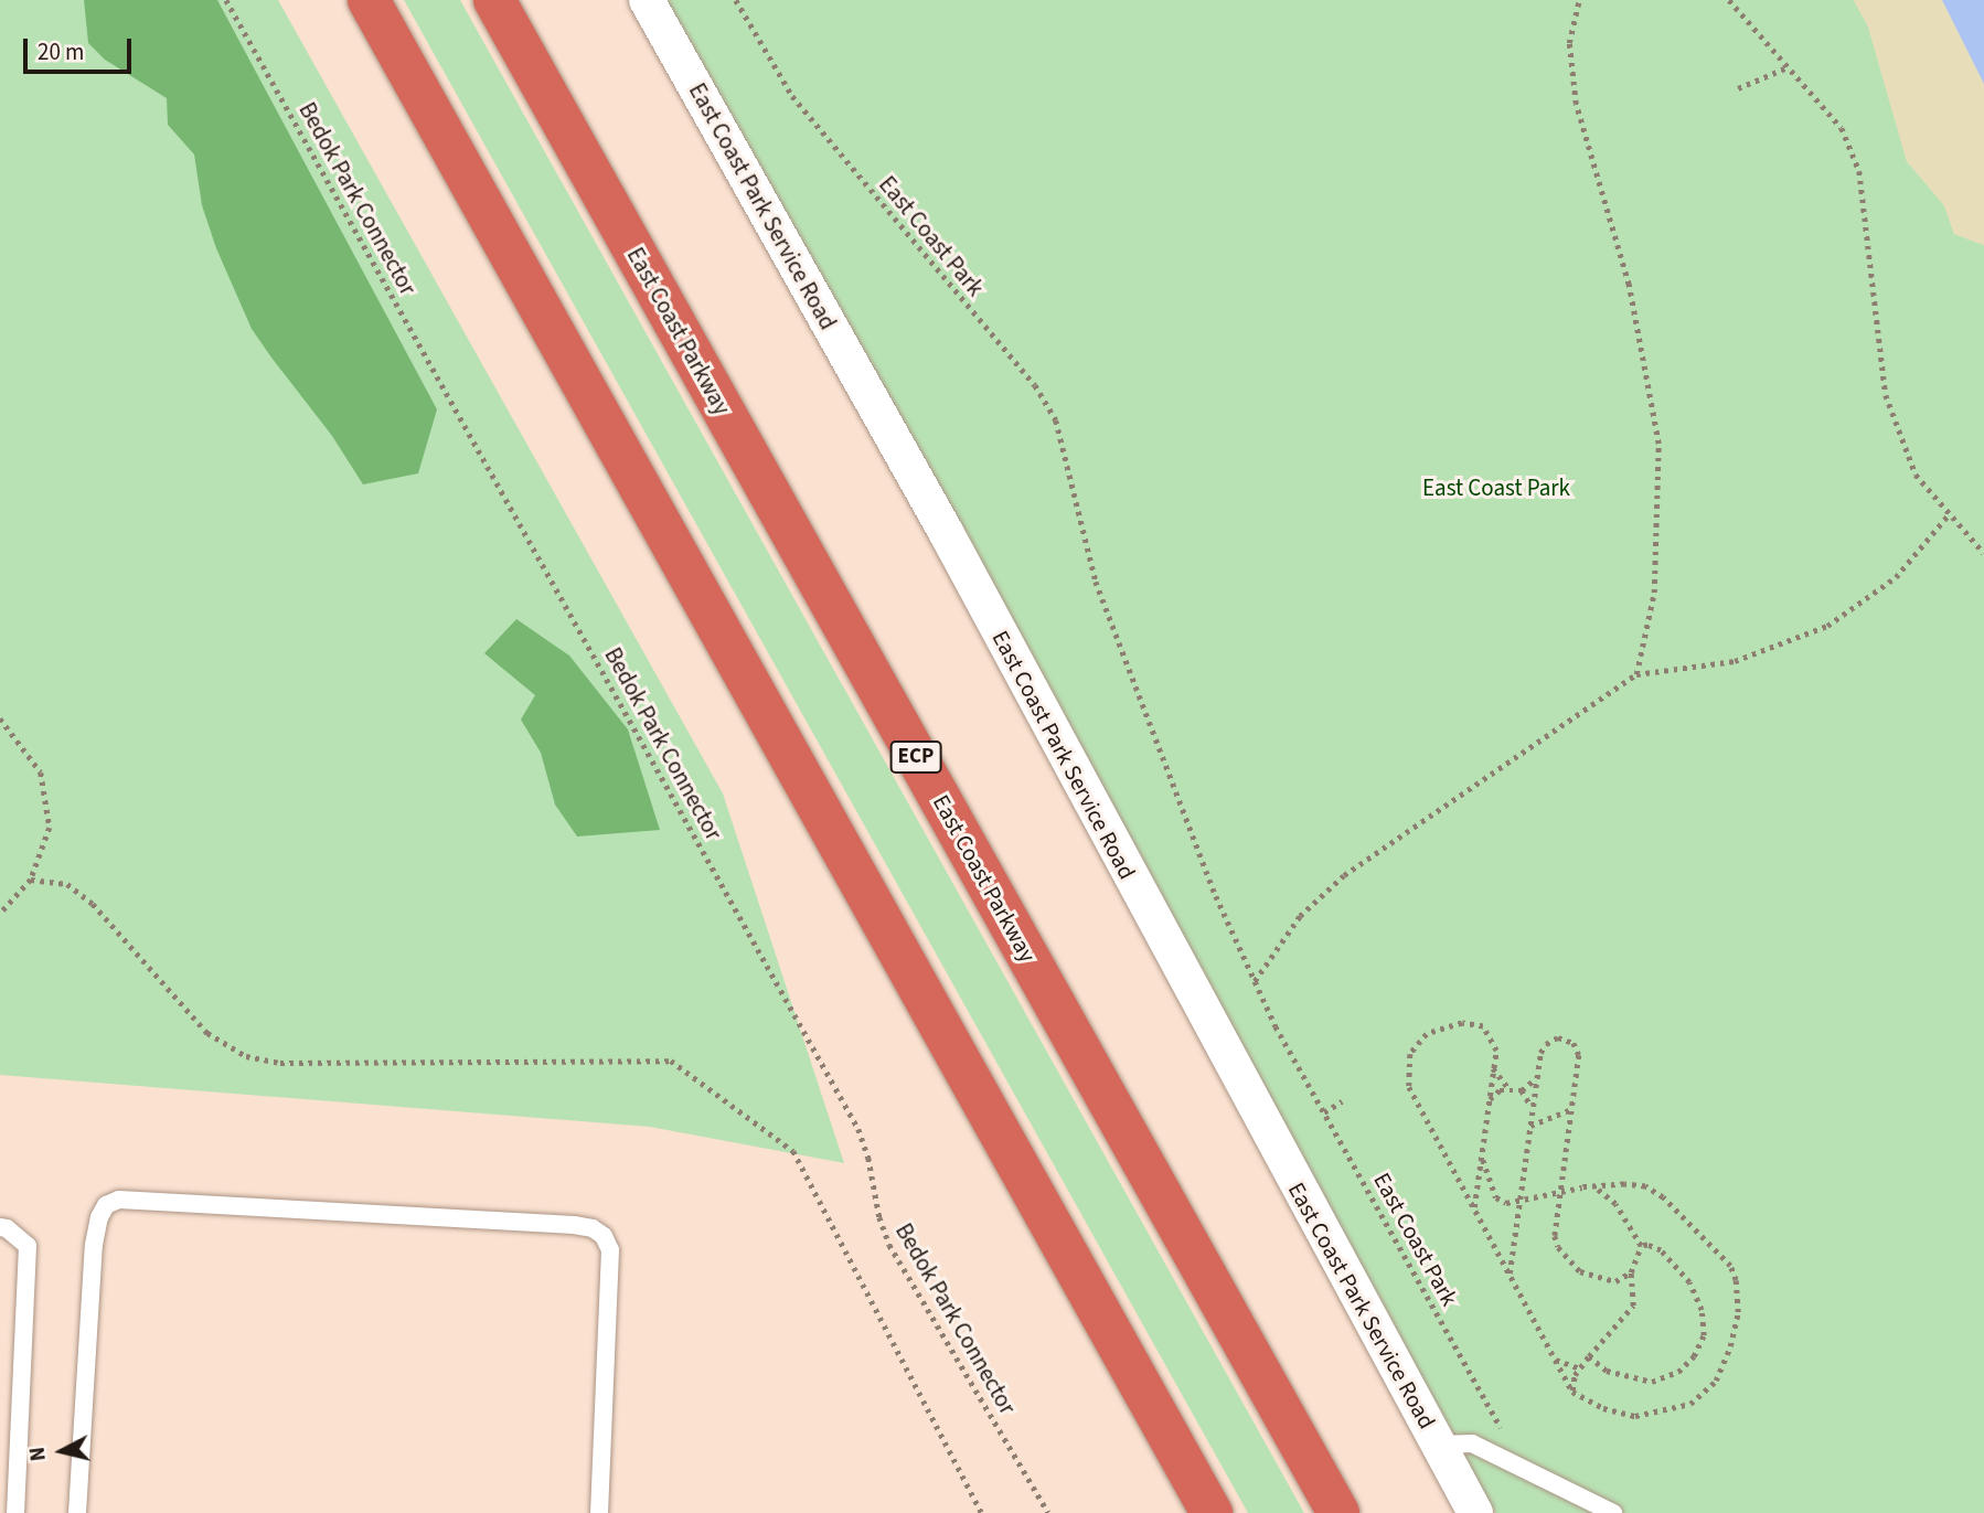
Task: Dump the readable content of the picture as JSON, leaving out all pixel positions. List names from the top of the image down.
{
  "streets": {
    "highway": ["East Coast Parkway", "ECP"],
    "street": ["East Coast Park Service Road"],
    "path": ["Bedok Park Connector", "East Coast Park"]
  },
  "parks": ["East Coast Park"],
  "scale_bar": "20 m",
  "north": "left"
}
